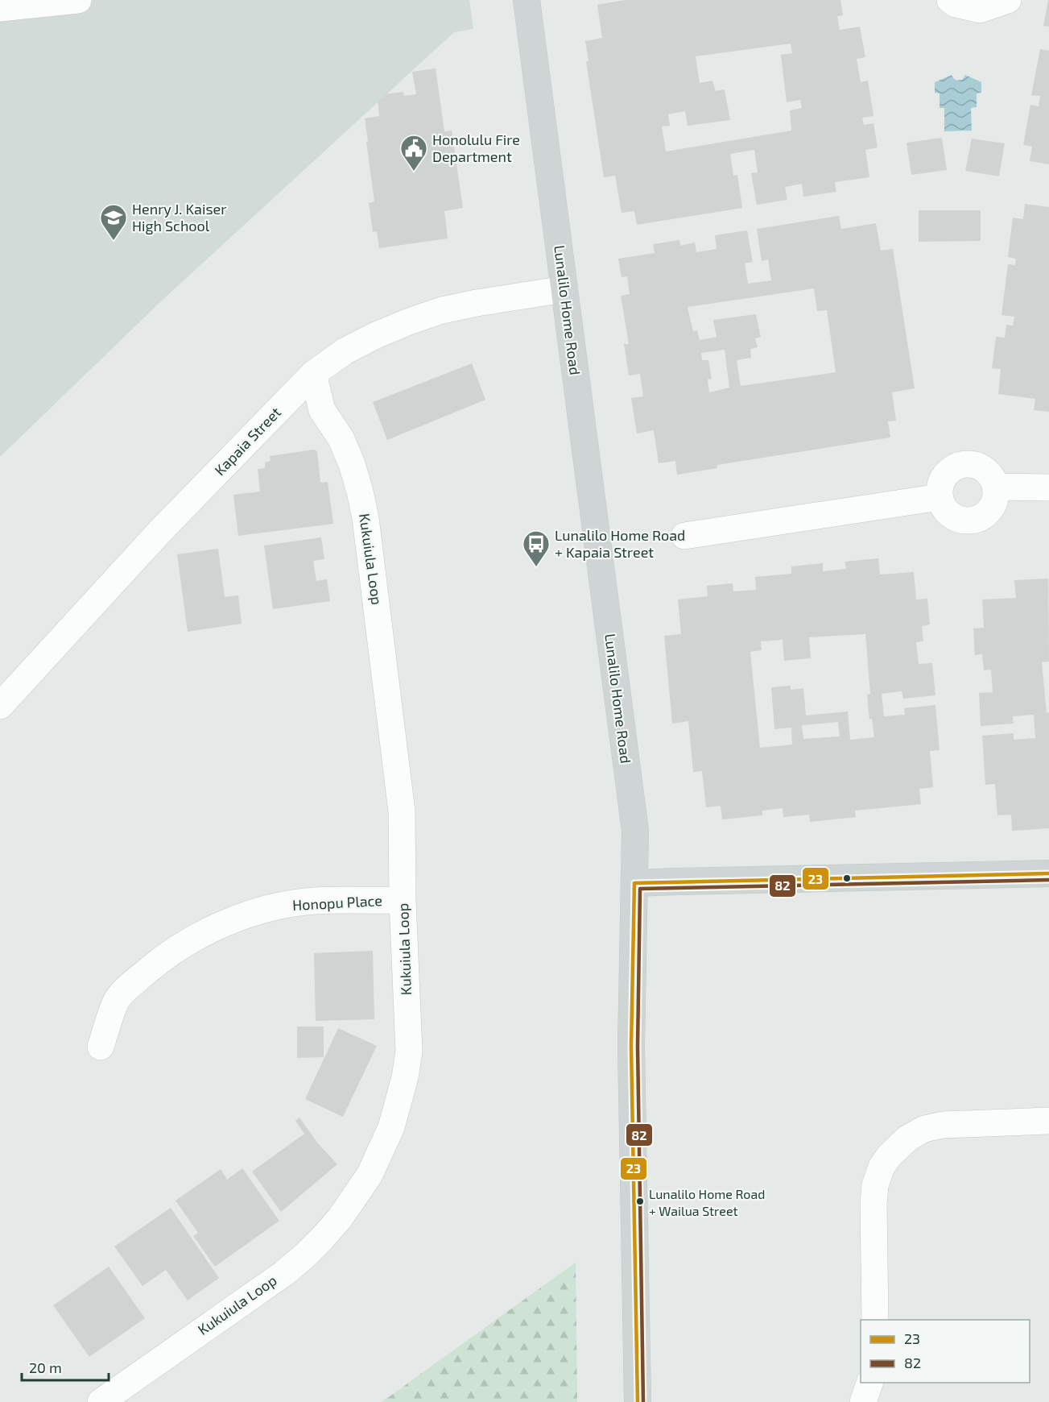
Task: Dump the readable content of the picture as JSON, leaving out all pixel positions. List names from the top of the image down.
{
  "streets": {
    "main road": ["Lunalilo Home Road"],
    "street": ["Kapaia Street", "Kukuiula Loop", "Honopu Place"]
  },
  "crossings": [
    ["Lunalilo Home Road", "Kapaia Street"],
    ["Kapaia Street", "Kukuiula Loop"],
    ["Kukuiula Loop", "Honopu Place"]
  ],
  "places": {
    "public building": ["Honolulu Fire Department"],
    "school or university": ["Henry J. Kaiser High School"],
    "bus stop": ["Lunalilo Home Road + Kapaia Street"],
    "other": ["Lunalilo Home Road + Wailua Street"]
  },
  "lines": ["transit line 23", "transit line 82"],
  "legend": ["23", "82"],
  "scale_bar": "20 m"
}
